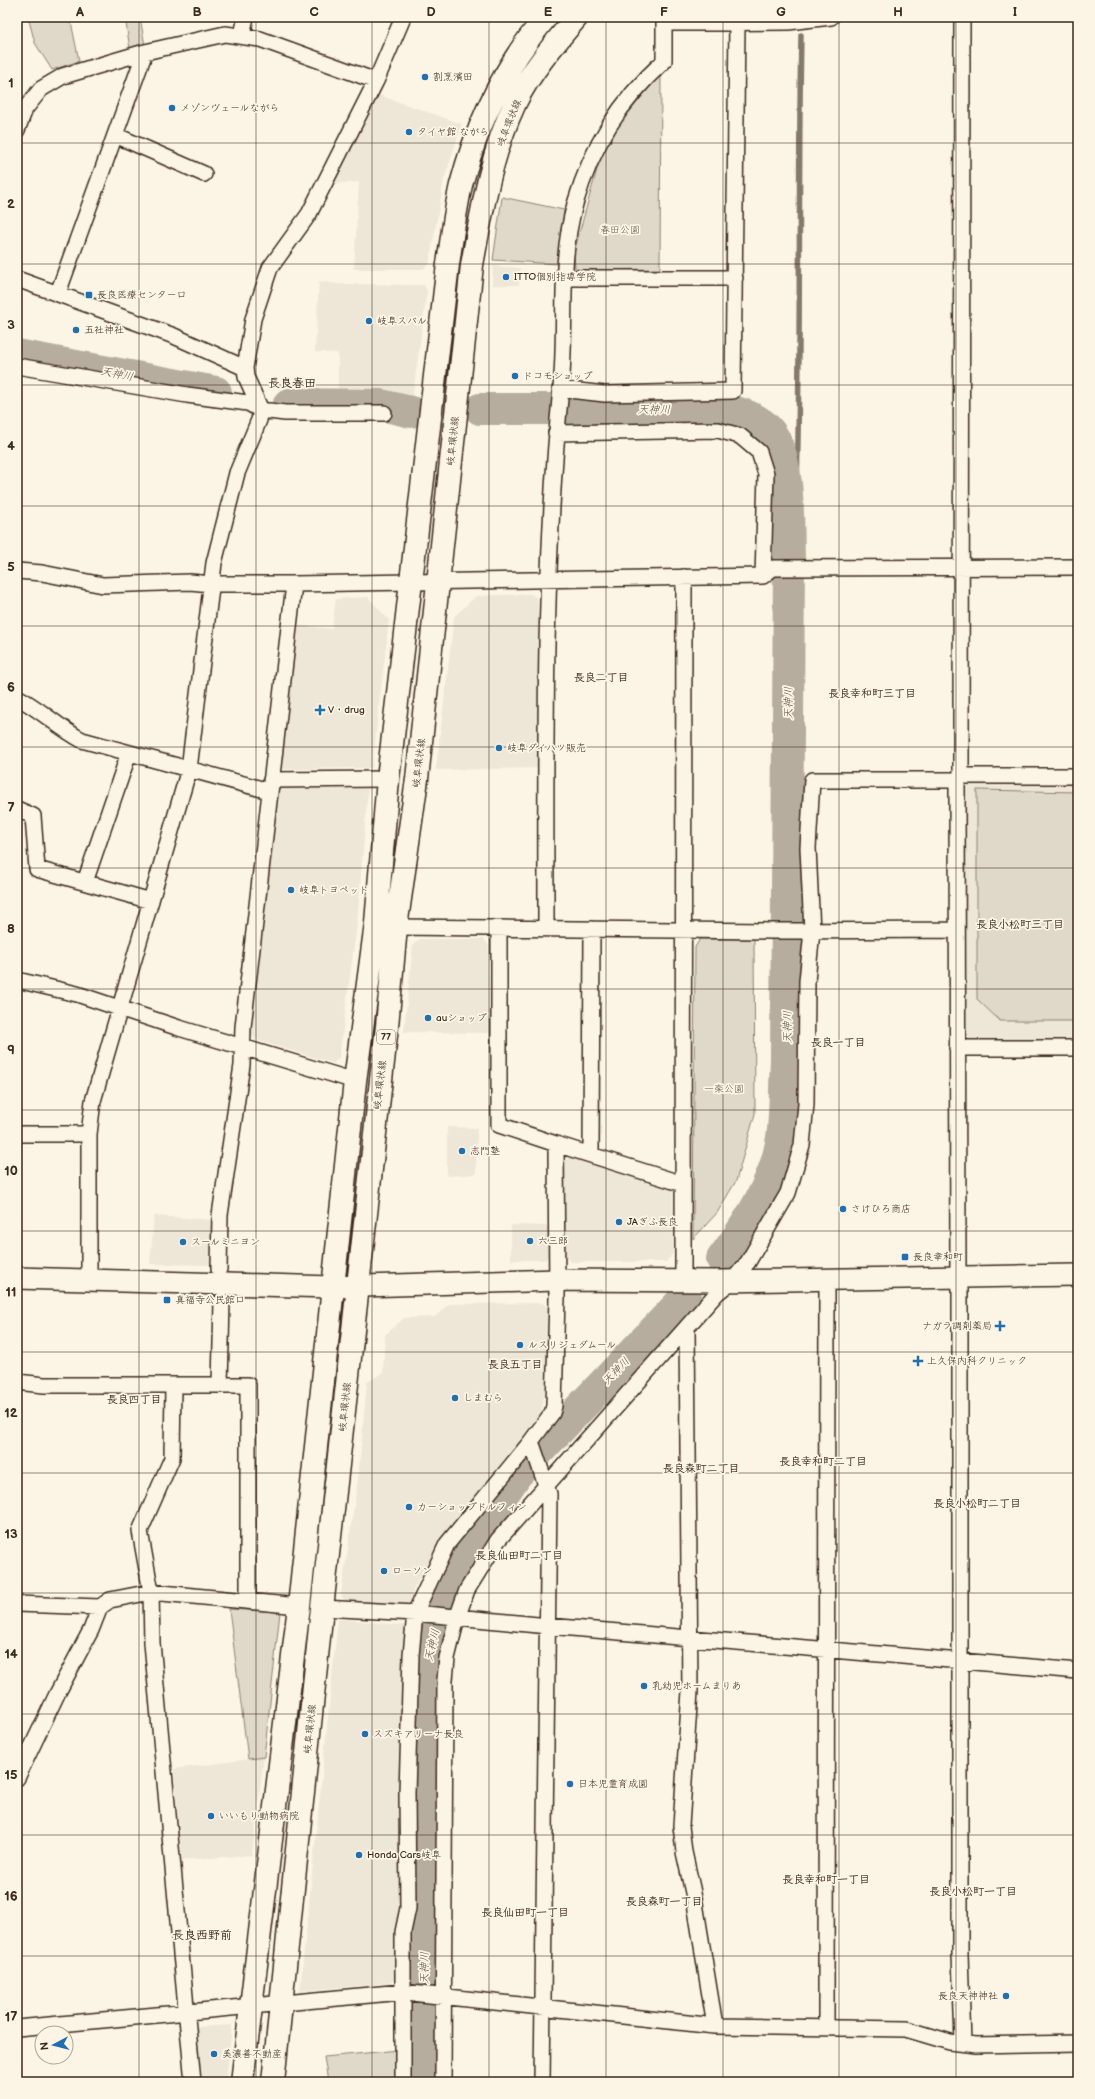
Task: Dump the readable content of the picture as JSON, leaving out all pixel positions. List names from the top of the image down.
{
  "streets": {
    "main road": ["岐阜環状線", "77"]
  },
  "districts": [
    "長良春田",
    "長良二丁目",
    "長良幸和町三丁目",
    "長良小松町三丁目",
    "長良一丁目",
    "長良五丁目",
    "長良四丁目",
    "長良幸和町二丁目",
    "長良森町二丁目",
    "長良小松町二丁目",
    "長良仙田町二丁目",
    "長良幸和町一丁目",
    "長良小松町一丁目",
    "長良森町一丁目",
    "長良仙田町一丁目",
    "長良西野前"
  ],
  "water": ["天神川"],
  "parks": ["春田公園", "一楽公園"],
  "places": {
    "other": [
      "割烹濱田",
      "メゾンヴェールながら",
      "タイヤ館 ながら",
      "ITTO個別指導学院",
      "岐阜スバル",
      "五社神社",
      "ドコモショップ",
      "岐阜ダイハツ販売",
      "岐阜トヨペット",
      "auショップ",
      "志門塾",
      "さけひろ商店",
      "JAぎふ長良",
      "六三郎",
      "スールミニヨン",
      "ルスリジェダムール",
      "しまむら",
      "カーショップドルフィン",
      "ローソン",
      "乳幼児ホームまりあ",
      "スズキアリーナ長良",
      "日本児童育成園",
      "いいもり動物病院",
      "Honda Cars岐阜",
      "長良天神神社",
      "美濃善不動産"
    ],
    "transit": ["長良医療センター口", "長良幸和町", "真福寺公民館口"],
    "health": ["V・drug", "ナガラ調剤薬局", "上久保内科クリニック"]
  },
  "north": "left",
  "grid": {
    "columns": [
      "A",
      "B",
      "C",
      "D",
      "E",
      "F",
      "G",
      "H",
      "I"
    ],
    "rows": [
      "1",
      "2",
      "3",
      "4",
      "5",
      "6",
      "7",
      "8",
      "9",
      "10",
      "11",
      "12",
      "13",
      "14",
      "15",
      "16",
      "17"
    ]
  }
}
